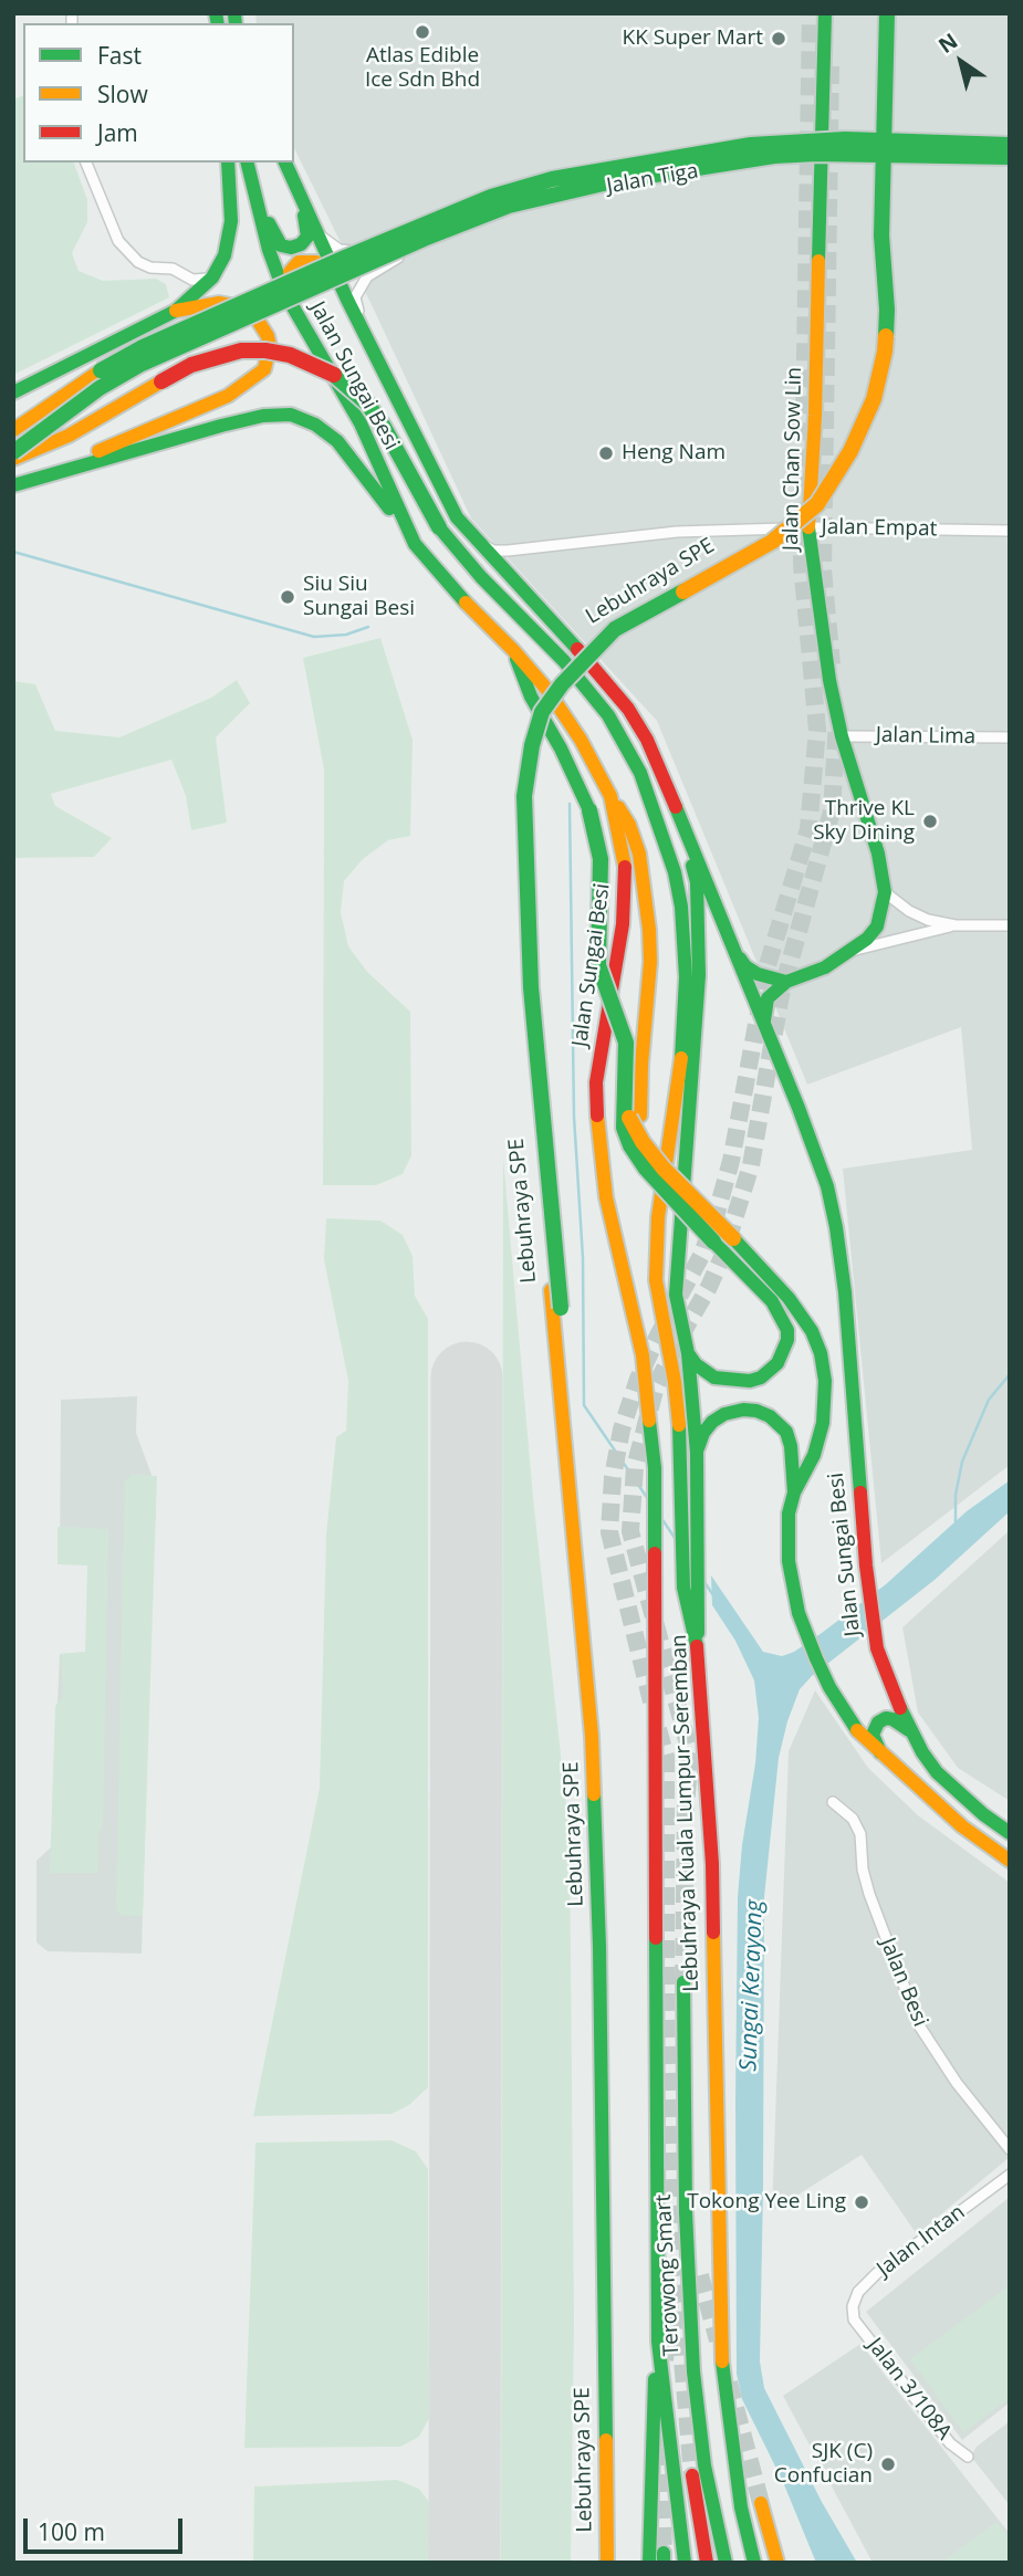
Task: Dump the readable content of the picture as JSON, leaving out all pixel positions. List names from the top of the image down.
{
  "streets": {
    "main road": [
      "Jalan Sungai Besi",
      "Jalan Chan Sow Lin",
      "Lebuhraya SPE",
      "Lebuhraya Kuala Lumpur–Seremban",
      "Terowong Smart"
    ],
    "street": [
      "Jalan Tiga",
      "Jalan Empat",
      "Jalan Lima",
      "Jalan Besi",
      "Jalan Intan",
      "Jalan 3/108A"
    ]
  },
  "crossings": [
    ["Jalan Tiga", "Jalan Sungai Besi"],
    ["Jalan Tiga", "Jalan Chan Sow Lin"],
    ["Jalan Sungai Besi", "Jalan Empat"],
    ["Jalan Sungai Besi", "Lebuhraya Kuala Lumpur–Seremban"],
    ["Jalan Chan Sow Lin", "Jalan Empat"],
    ["Jalan Chan Sow Lin", "Jalan Lima"],
    ["Jalan Intan", "Jalan 3/108A"]
  ],
  "water": ["Sungai Kerayong"],
  "places": [
    "Atlas Edible Ice Sdn Bhd",
    "KK Super Mart",
    "Heng Nam",
    "Siu Siu Sungai Besi",
    "Thrive KL Sky Dining",
    "Tokong Yee Ling",
    "SJK (C) Confucian"
  ],
  "legend": ["Fast", "Slow", "Jam"],
  "scale_bar": "100 m",
  "north": "top left"
}
